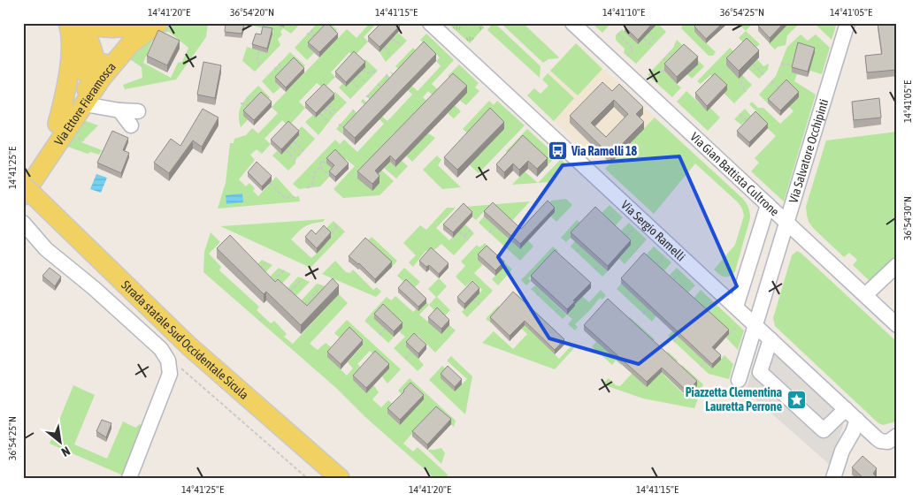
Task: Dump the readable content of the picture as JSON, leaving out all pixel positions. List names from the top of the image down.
{
  "streets": {
    "main road": ["Via Ettore Fieramosca", "Strada statale Sud Occidentale Sicula"],
    "street": ["Via Salvatore Occhipinti", "Via Gian Battista Cultrone", "Via Sergio Ramelli"]
  },
  "crossings": [
    ["Via Ettore Fieramosca", "Strada statale Sud Occidentale Sicula"],
    ["Via Salvatore Occhipinti", "Via Gian Battista Cultrone"],
    ["Via Salvatore Occhipinti", "Via Sergio Ramelli"]
  ],
  "places": {
    "bus stop": ["Via Ramelli 18"],
    "place": ["Piazzetta Clementina Lauretta Perrone"]
  },
  "north": "bottom right",
  "coordinates": [
    "14°41'20\"E",
    "36°54'20\"N",
    "14°41'15\"E",
    "14°41'10\"E",
    "36°54'25\"N",
    "14°41'05\"E",
    "14°41'25\"E",
    "36°54'30\"N"
  ]
}
